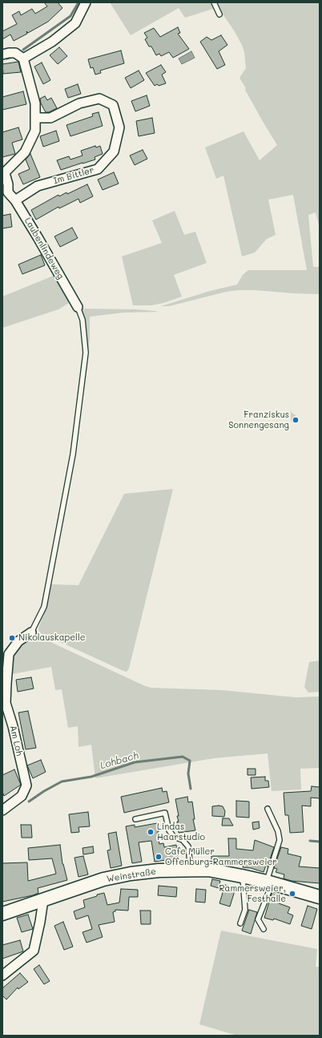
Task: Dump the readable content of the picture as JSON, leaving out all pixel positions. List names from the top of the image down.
{
  "streets": {
    "street": [
      "Im Bittler",
      "Laubenlindeweg",
      "Am Loh",
      "Weinstraße"
    ]
  },
  "crossings": [
    ["Im Bittler", "Laubenlindeweg"]
  ],
  "water": ["Lohbach"],
  "places": [
    "Franziskus Sonnengesang",
    "Nikolauskapelle",
    "Lindas Haarstudio",
    "Cafe Müller Offenburg-Rammersweier",
    "Rammersweier, Festhalle"
  ]
}
